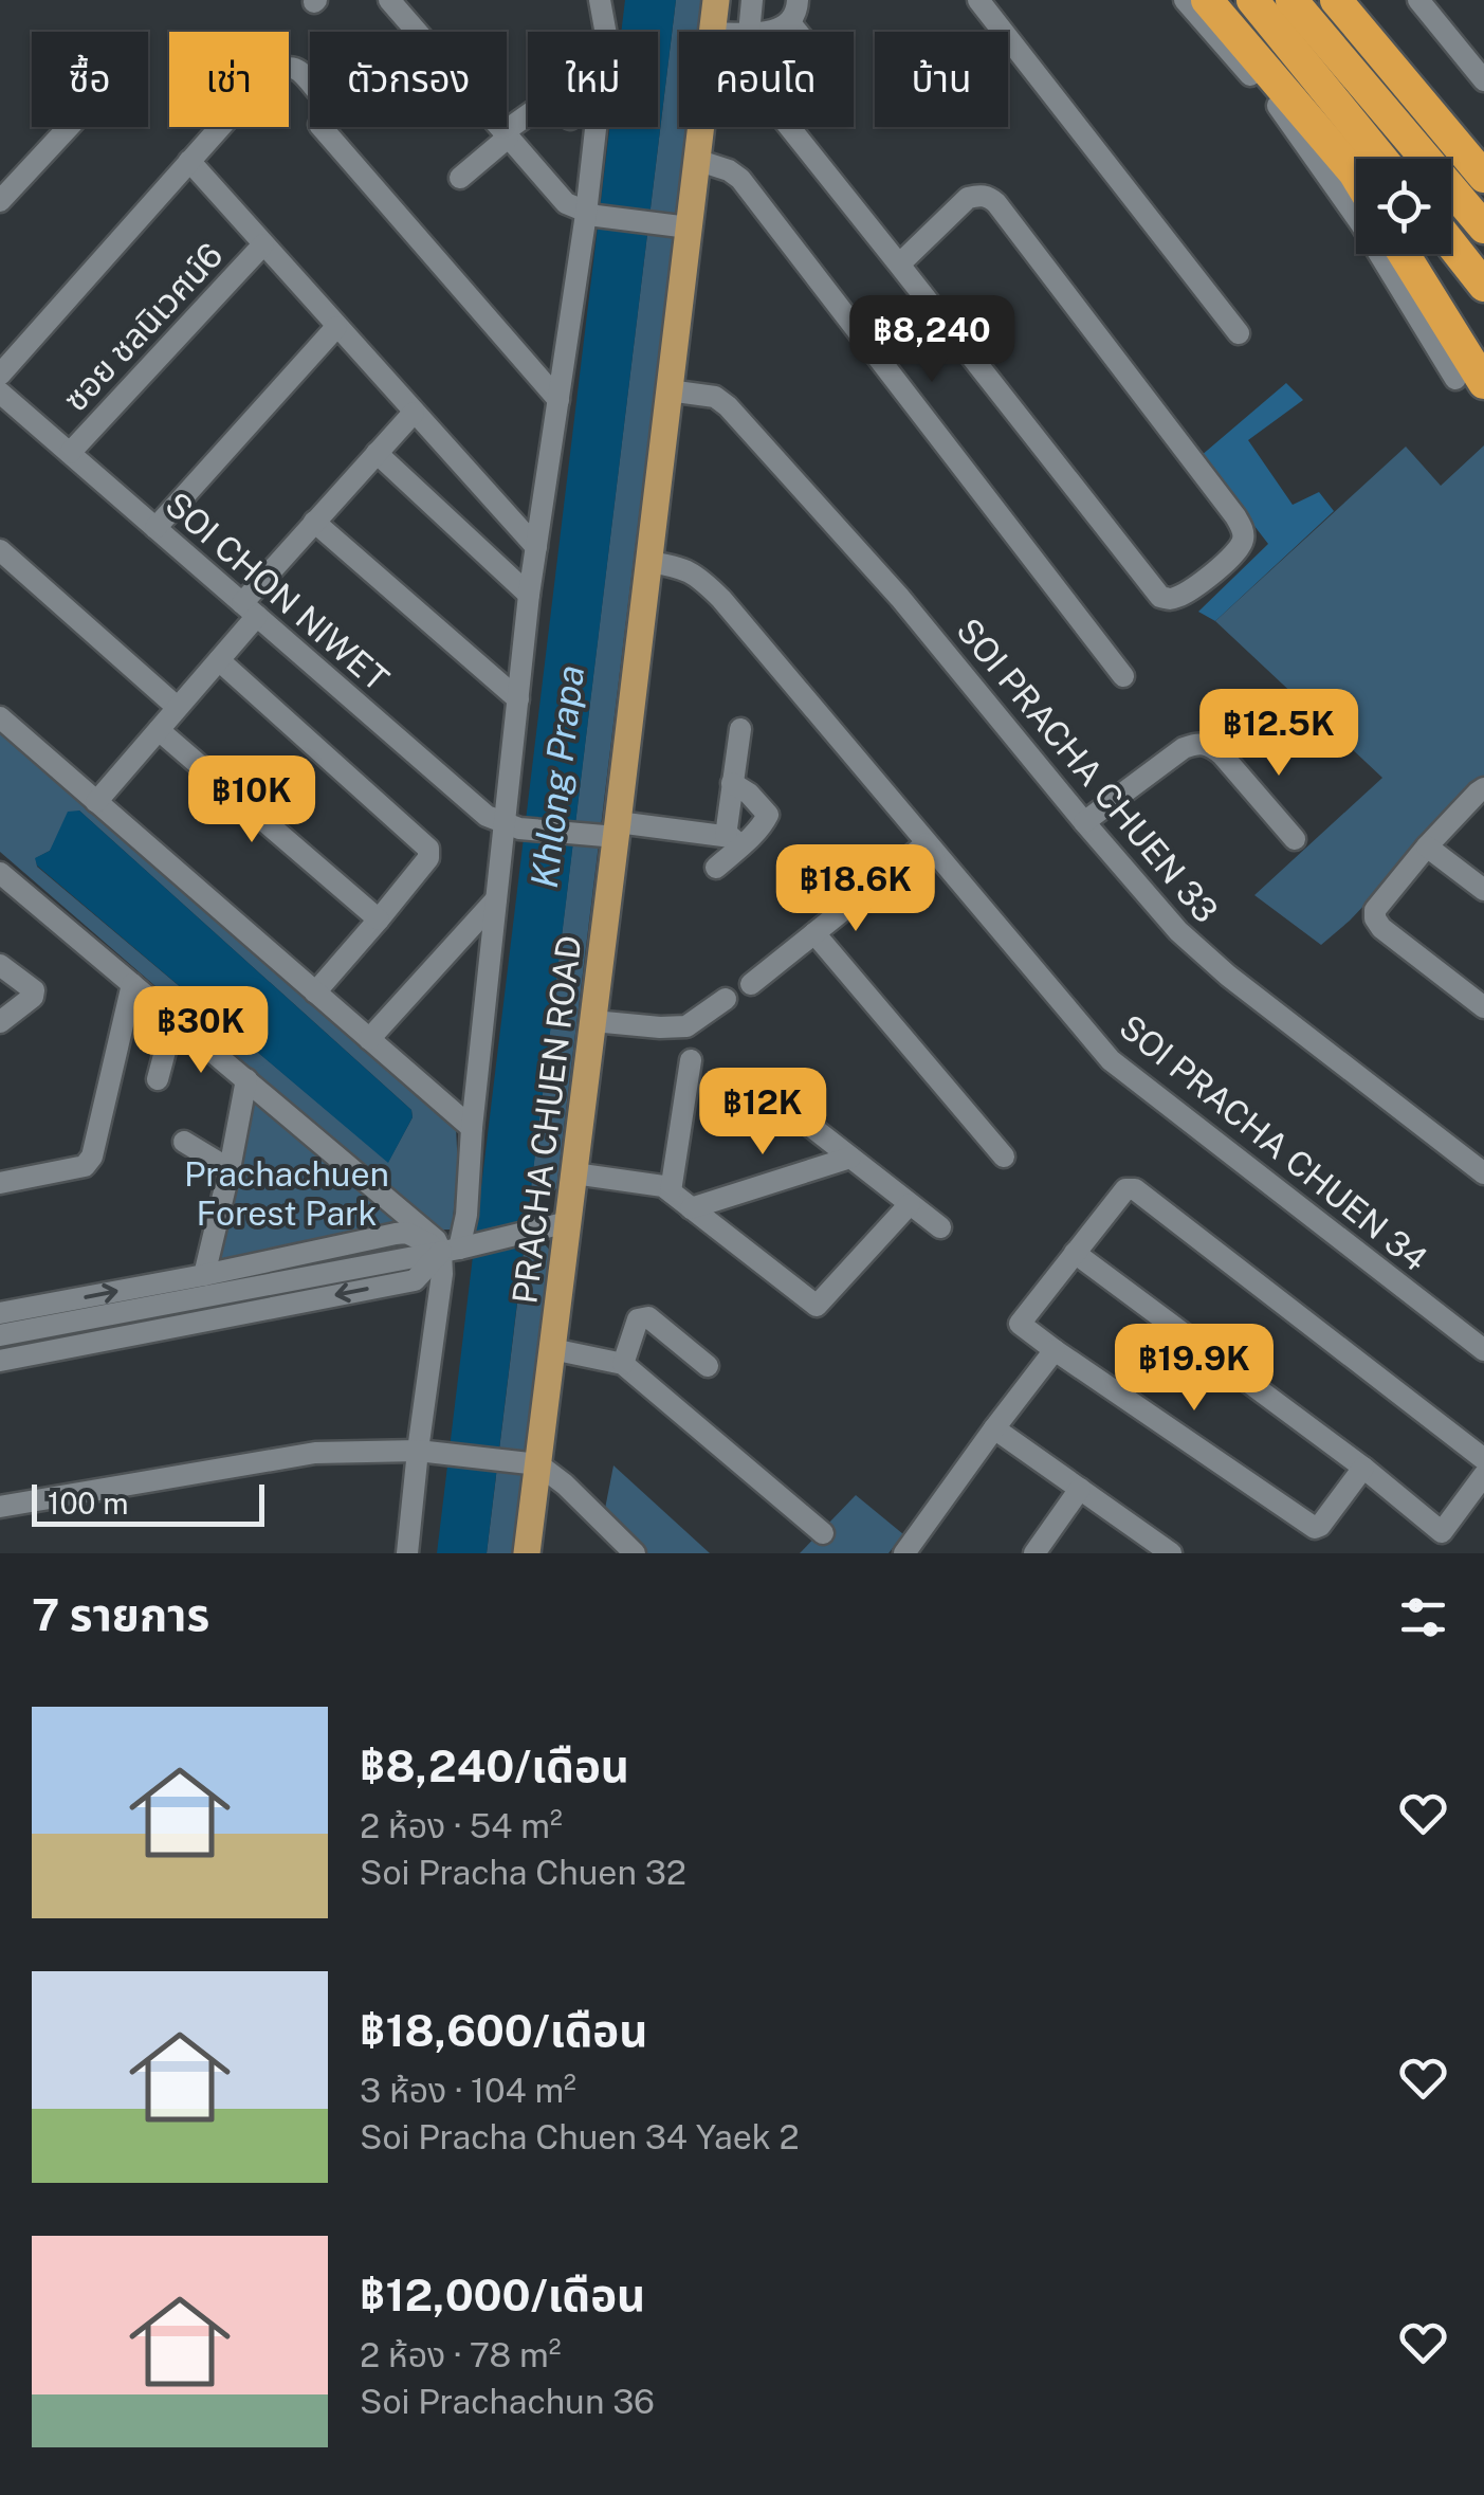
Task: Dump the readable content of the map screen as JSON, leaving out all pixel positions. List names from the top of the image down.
{
  "streets": {
    "main road": ["PRACHA CHUEN ROAD"],
    "street": [
      "ซอย ชลนิเวศน์6",
      "SOI CHON NIWET",
      "SOI PRACHA CHUEN 33",
      "SOI PRACHA CHUEN 34"
    ]
  },
  "crossings": [
    ["ซอย ชลนิเวศน์6", "SOI CHON NIWET"],
    ["SOI PRACHA CHUEN 33", "PRACHA CHUEN ROAD"],
    ["PRACHA CHUEN ROAD", "SOI PRACHA CHUEN 34"]
  ],
  "water": ["Khlong Prapa"],
  "parks": ["Prachachuen Forest Park"],
  "scale_bar": "100 m",
  "page": {
    "chip": [
      "ซื้อ",
      "เช่า",
      "ตัวกรอง",
      "ใหม่",
      "คอนโด",
      "บ้าน"
    ],
    "price": [
      "฿8,240",
      "฿12.5K",
      "฿10K",
      "฿18.6K",
      "฿30K",
      "฿12K",
      "฿19.9K"
    ],
    "scale": "100 m",
    "heading": "7 รายการ",
    "list": [
      {
        "name": "฿8,240/เดือน",
        "note": "2 ห้อง · 54 m² · Soi Pracha Chuen 32"
      },
      {
        "name": "฿18,600/เดือน",
        "note": "3 ห้อง · 104 m² · Soi Pracha Chuen 34 Yaek 2"
      },
      {
        "name": "฿12,000/เดือน",
        "note": "2 ห้อง · 78 m² · Soi Prachachun 36"
      }
    ]
  }
}
